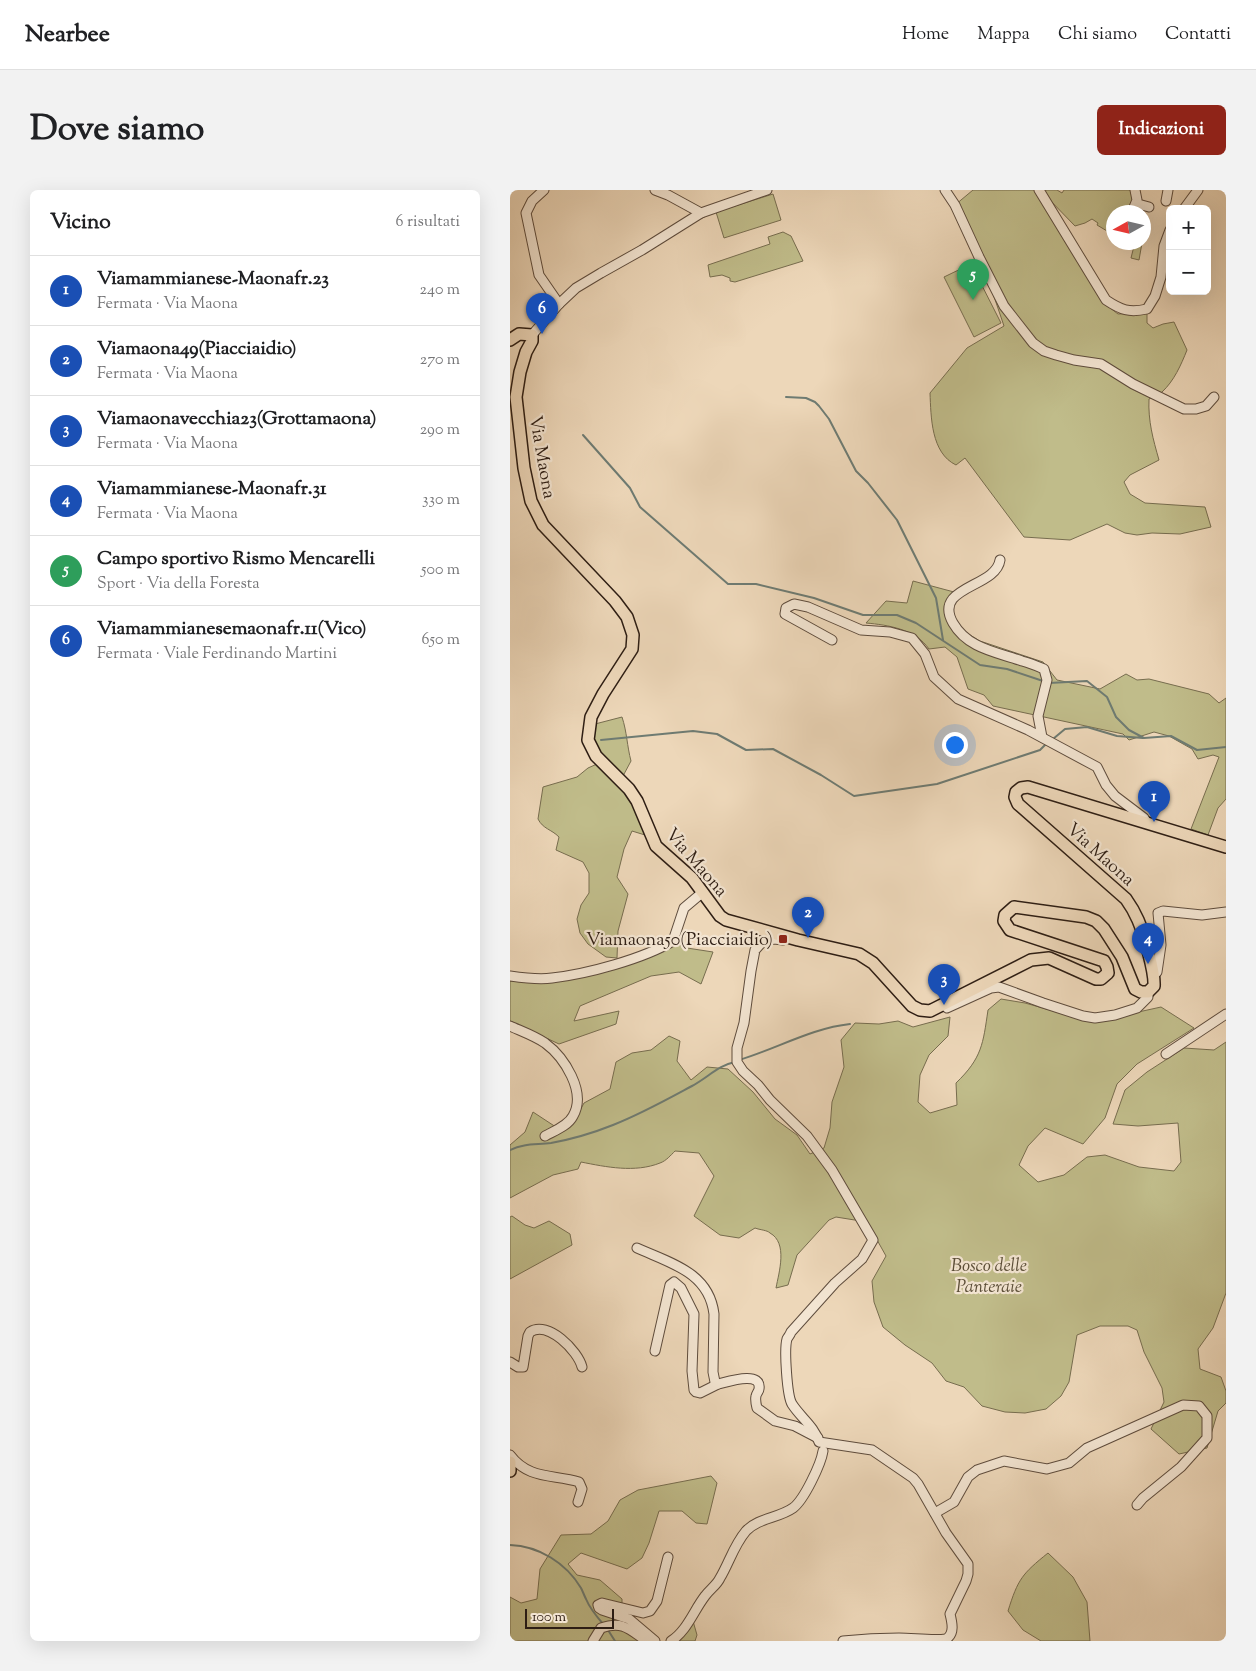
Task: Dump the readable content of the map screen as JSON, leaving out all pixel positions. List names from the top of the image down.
{
  "streets": {
    "main road": ["Via Maona"]
  },
  "parks": ["Bosco delle Panteraie"],
  "places": {
    "transit": ["Viamaona50(Piacciaidio)"]
  },
  "scale_bar": "100 m",
  "north": "left",
  "page": {
    "header": "Nearbee",
    "nav": [
      "Home",
      "Mappa",
      "Chi siamo",
      "Contatti"
    ],
    "title": "Dove siamo",
    "buttons": "Indicazioni",
    "heading": ["Vicino", "6 risultati"],
    "map_buttons": ["+", "−"],
    "list": [
      {
        "mark": "1",
        "name": "Viamammianese-Maonafr.23",
        "note": "Fermata · Via Maona",
        "value": "240 m"
      },
      {
        "mark": "2",
        "name": "Viamaona49(Piacciaidio)",
        "note": "Fermata · Via Maona",
        "value": "270 m"
      },
      {
        "mark": "3",
        "name": "Viamaonavecchia23(Grottamaona)",
        "note": "Fermata · Via Maona",
        "value": "290 m"
      },
      {
        "mark": "4",
        "name": "Viamammianese-Maonafr.31",
        "note": "Fermata · Via Maona",
        "value": "330 m"
      },
      {
        "mark": "5",
        "name": "Campo sportivo Rismo Mencarelli",
        "note": "Sport · Via della Foresta",
        "value": "500 m"
      },
      {
        "mark": "6",
        "name": "Viamammianesemaonafr.11(Vico)",
        "note": "Fermata · Viale Ferdinando Martini",
        "value": "650 m"
      }
    ],
    "pins": [
      "5",
      "6",
      "1",
      "2",
      "4",
      "3"
    ],
    "scale": "100 m"
  }
}
